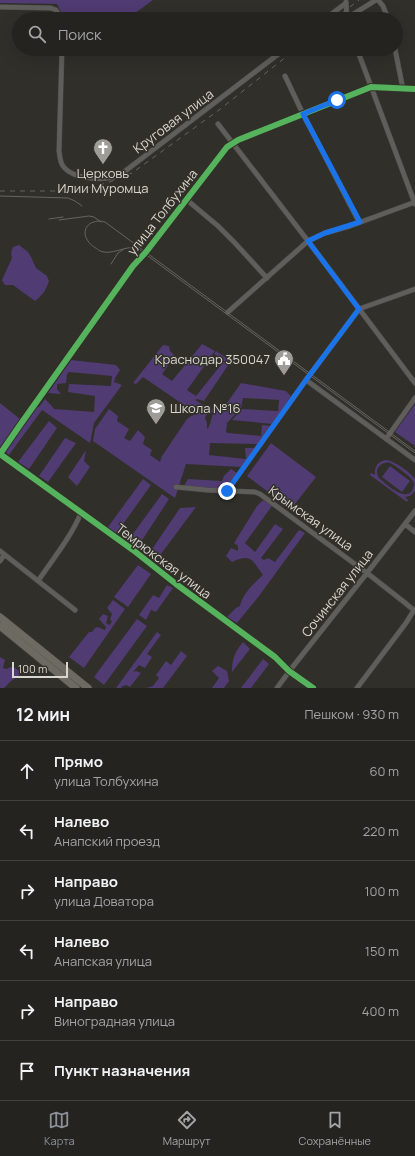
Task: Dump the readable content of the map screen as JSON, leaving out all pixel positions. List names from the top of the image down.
{
  "streets": {
    "street": [
      "Круговая улица",
      "улица Толбухина",
      "Крымская улица",
      "Темрюкская улица",
      "Сочинская улица"
    ]
  },
  "crossings": [
    ["улица Толбухина", "Темрюкская улица"],
    ["Крымская улица", "Сочинская улица"],
    ["Темрюкская улица", "Сочинская улица"]
  ],
  "places": {
    "church": ["Церковь Илии Муромца"],
    "public building": ["Краснодар 350047"],
    "school or university": ["Школа №16"]
  },
  "scale_bar": "100 m",
  "page": {
    "search": "Поиск",
    "scale": "100 m",
    "heading": ["12 мин", "Пешком · 930 m"],
    "list": [
      ["Прямо", "улица Толбухина", "60 m"],
      ["Налево", "Анапский проезд", "220 m"],
      ["Направо", "улица Доватора", "100 m"],
      ["Налево", "Анапская улица", "150 m"],
      ["Направо", "Виноградная улица", "400 m"],
      "Пункт назначения"
    ],
    "nav": ["Карта", "Маршрут", "Сохранённые"]
  }
}
